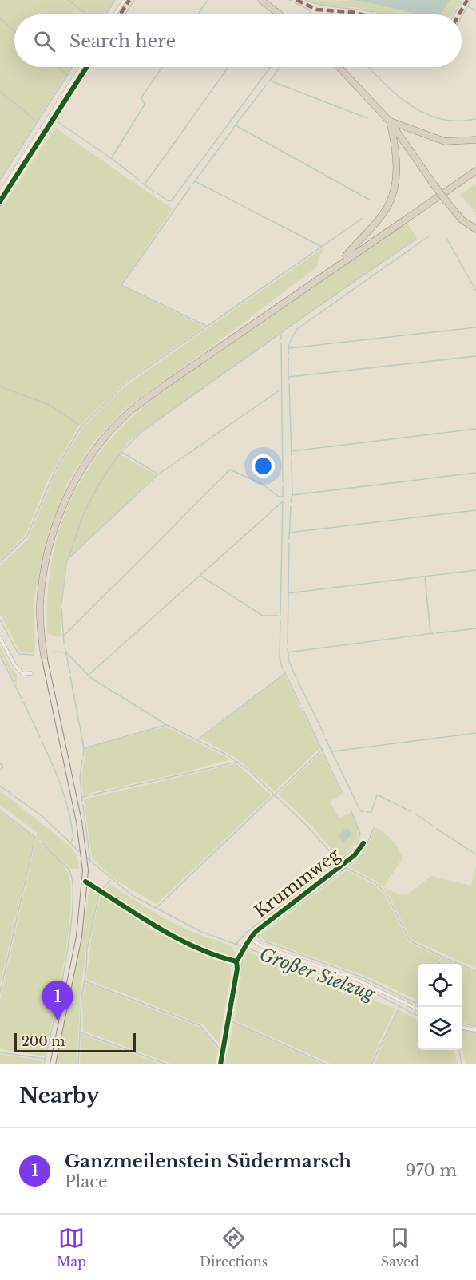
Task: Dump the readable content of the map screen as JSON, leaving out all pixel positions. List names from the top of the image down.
{
  "streets": {
    "street": ["Krummweg"]
  },
  "water": ["Großer Sielzug"],
  "scale_bar": "200 m",
  "page": {
    "search": "Search here",
    "pins": "1",
    "scale": "200 m",
    "heading": "Nearby",
    "list": [
      {
        "mark": "1",
        "name": "Ganzmeilenstein Südermarsch",
        "note": "Place",
        "value": "970 m"
      }
    ],
    "nav": ["Map", "Directions", "Saved"]
  }
}
